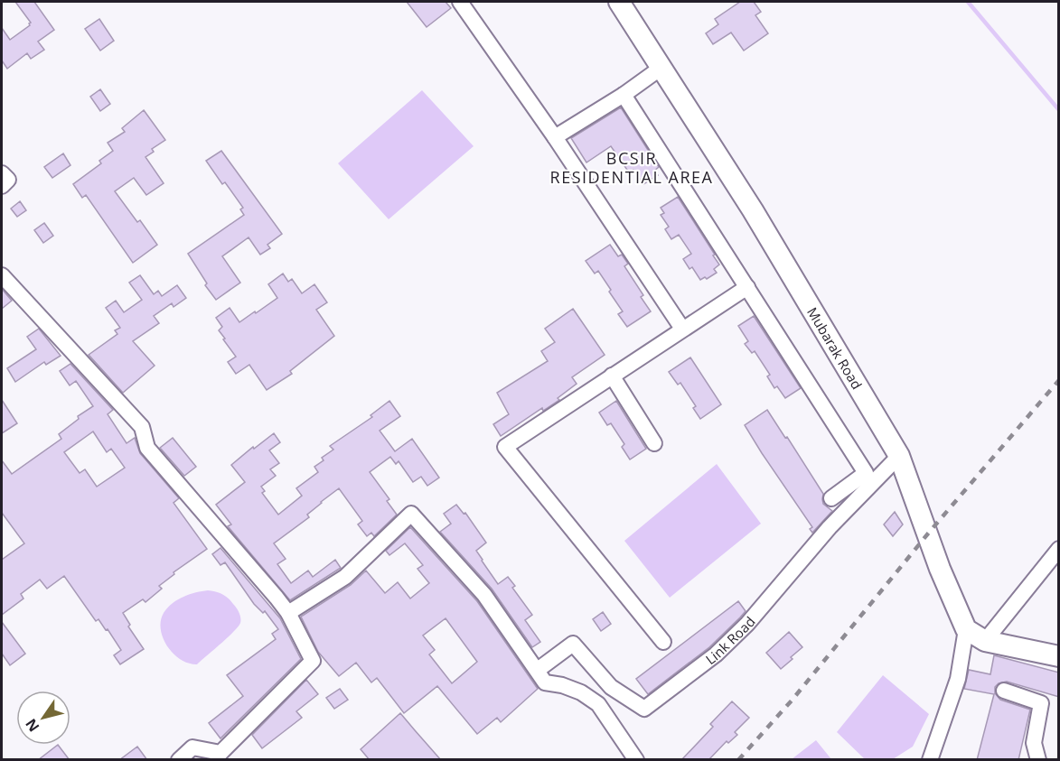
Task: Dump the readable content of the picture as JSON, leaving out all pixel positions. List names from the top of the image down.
{
  "streets": {
    "street": ["Mubarak Road", "Link Road"]
  },
  "crossings": [
    ["Mubarak Road", "Link Road"]
  ],
  "districts": ["BCSIR RESIDENTIAL AREA"],
  "north": "bottom left"
}
